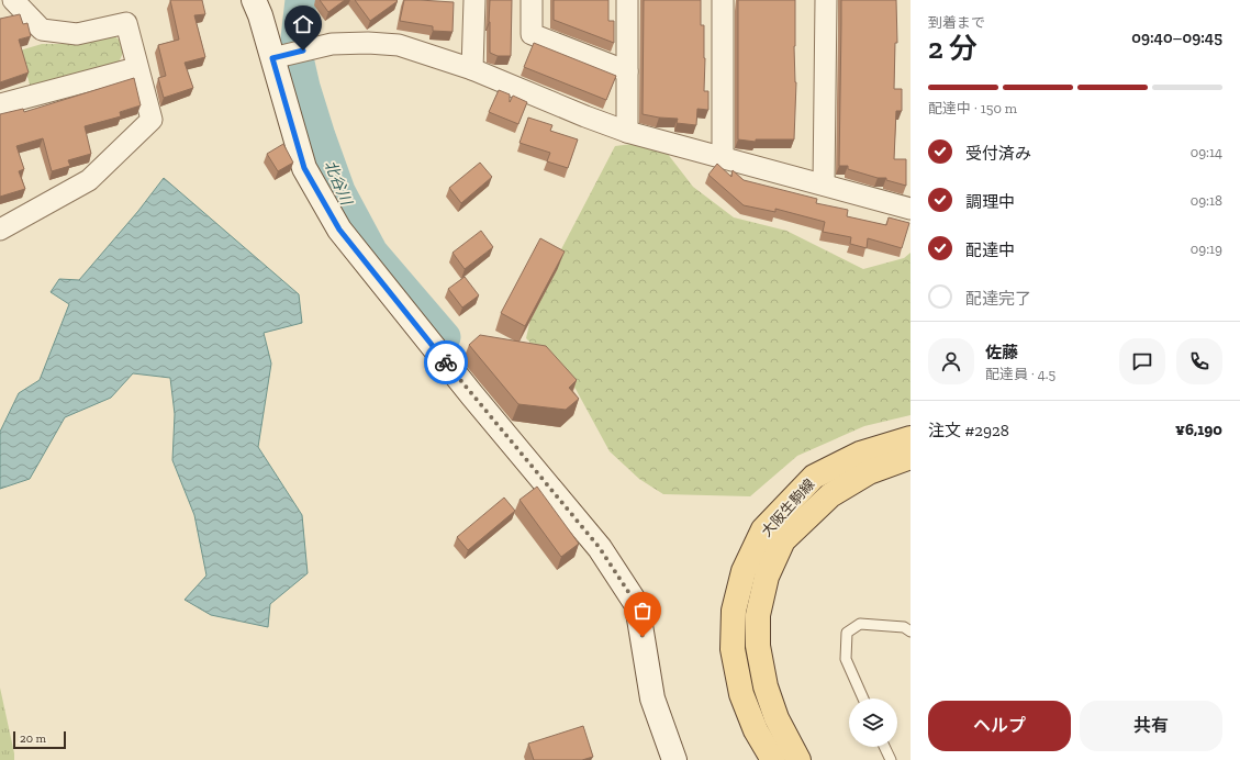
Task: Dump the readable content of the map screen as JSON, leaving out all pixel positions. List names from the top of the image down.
{
  "streets": {
    "main road": ["大阪生駒線"]
  },
  "water": ["北谷川"],
  "scale_bar": "20 m",
  "page": {
    "heading": ["2 分", "到着まで", "09:40–09:45"],
    "panel": [
      "佐藤",
      "配達員 · 4.5",
      "注文 #2928",
      "¥6,190"
    ],
    "bar": "配達中 · 150 m",
    "list": [
      ["受付済み", "09:14"],
      ["調理中", "09:18"],
      ["配達中", "09:19"],
      "配達完了"
    ],
    "buttons": ["ヘルプ", "共有"],
    "scale": "20 m"
  }
}
